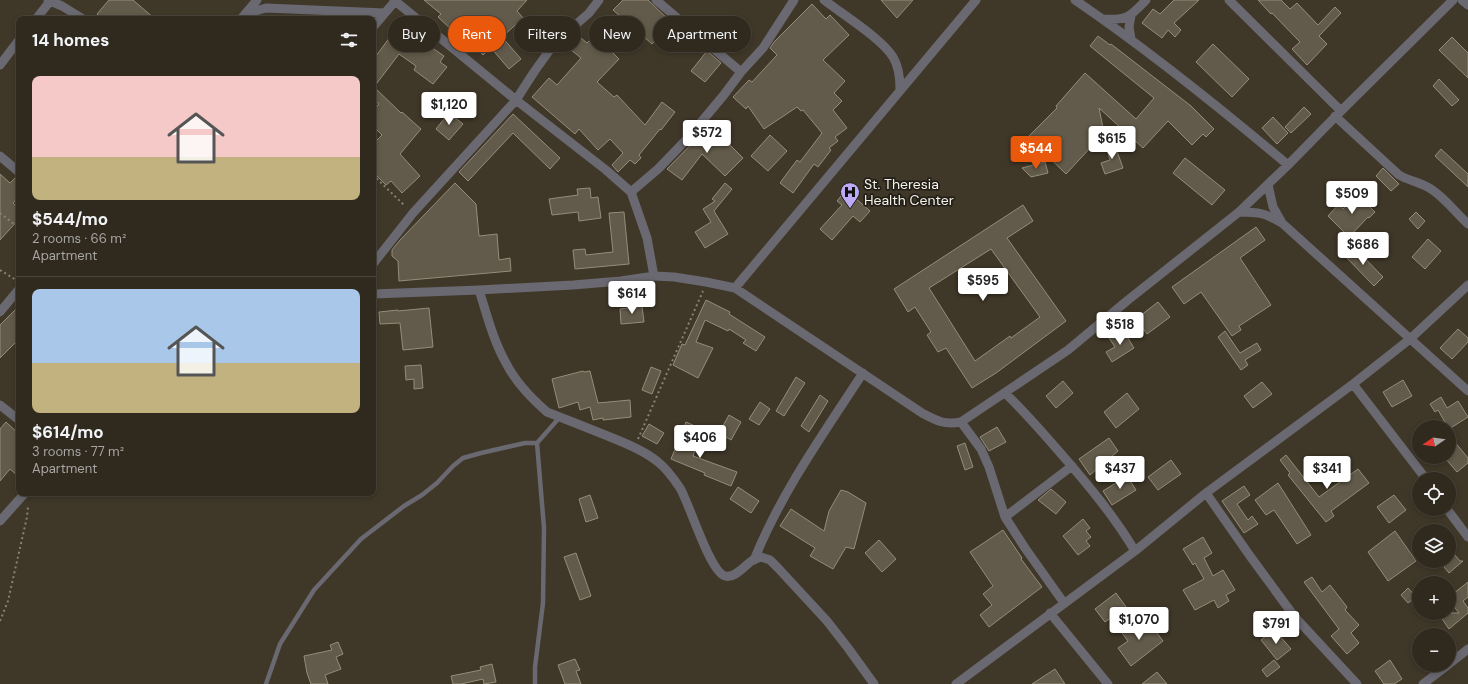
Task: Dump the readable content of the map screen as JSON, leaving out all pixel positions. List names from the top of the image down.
{
  "places": {
    "hospital": ["St. Theresia Health Center"]
  },
  "north": "left",
  "page": {
    "chip": [
      "Buy",
      "Rent",
      "Filters",
      "New",
      "Apartment"
    ],
    "heading": "14 homes",
    "list": [
      {
        "name": "$544/mo",
        "note": "2 rooms · 66 m² · Apartment"
      },
      {
        "name": "$614/mo",
        "note": "3 rooms · 77 m² · Apartment"
      }
    ],
    "price": [
      "$1,120",
      "$572",
      "$615",
      "$544",
      "$509",
      "$686",
      "$595",
      "$614",
      "$518",
      "$406",
      "$437",
      "$341",
      "$1,070",
      "$791"
    ],
    "map_buttons": ["+", "−"]
  }
}
